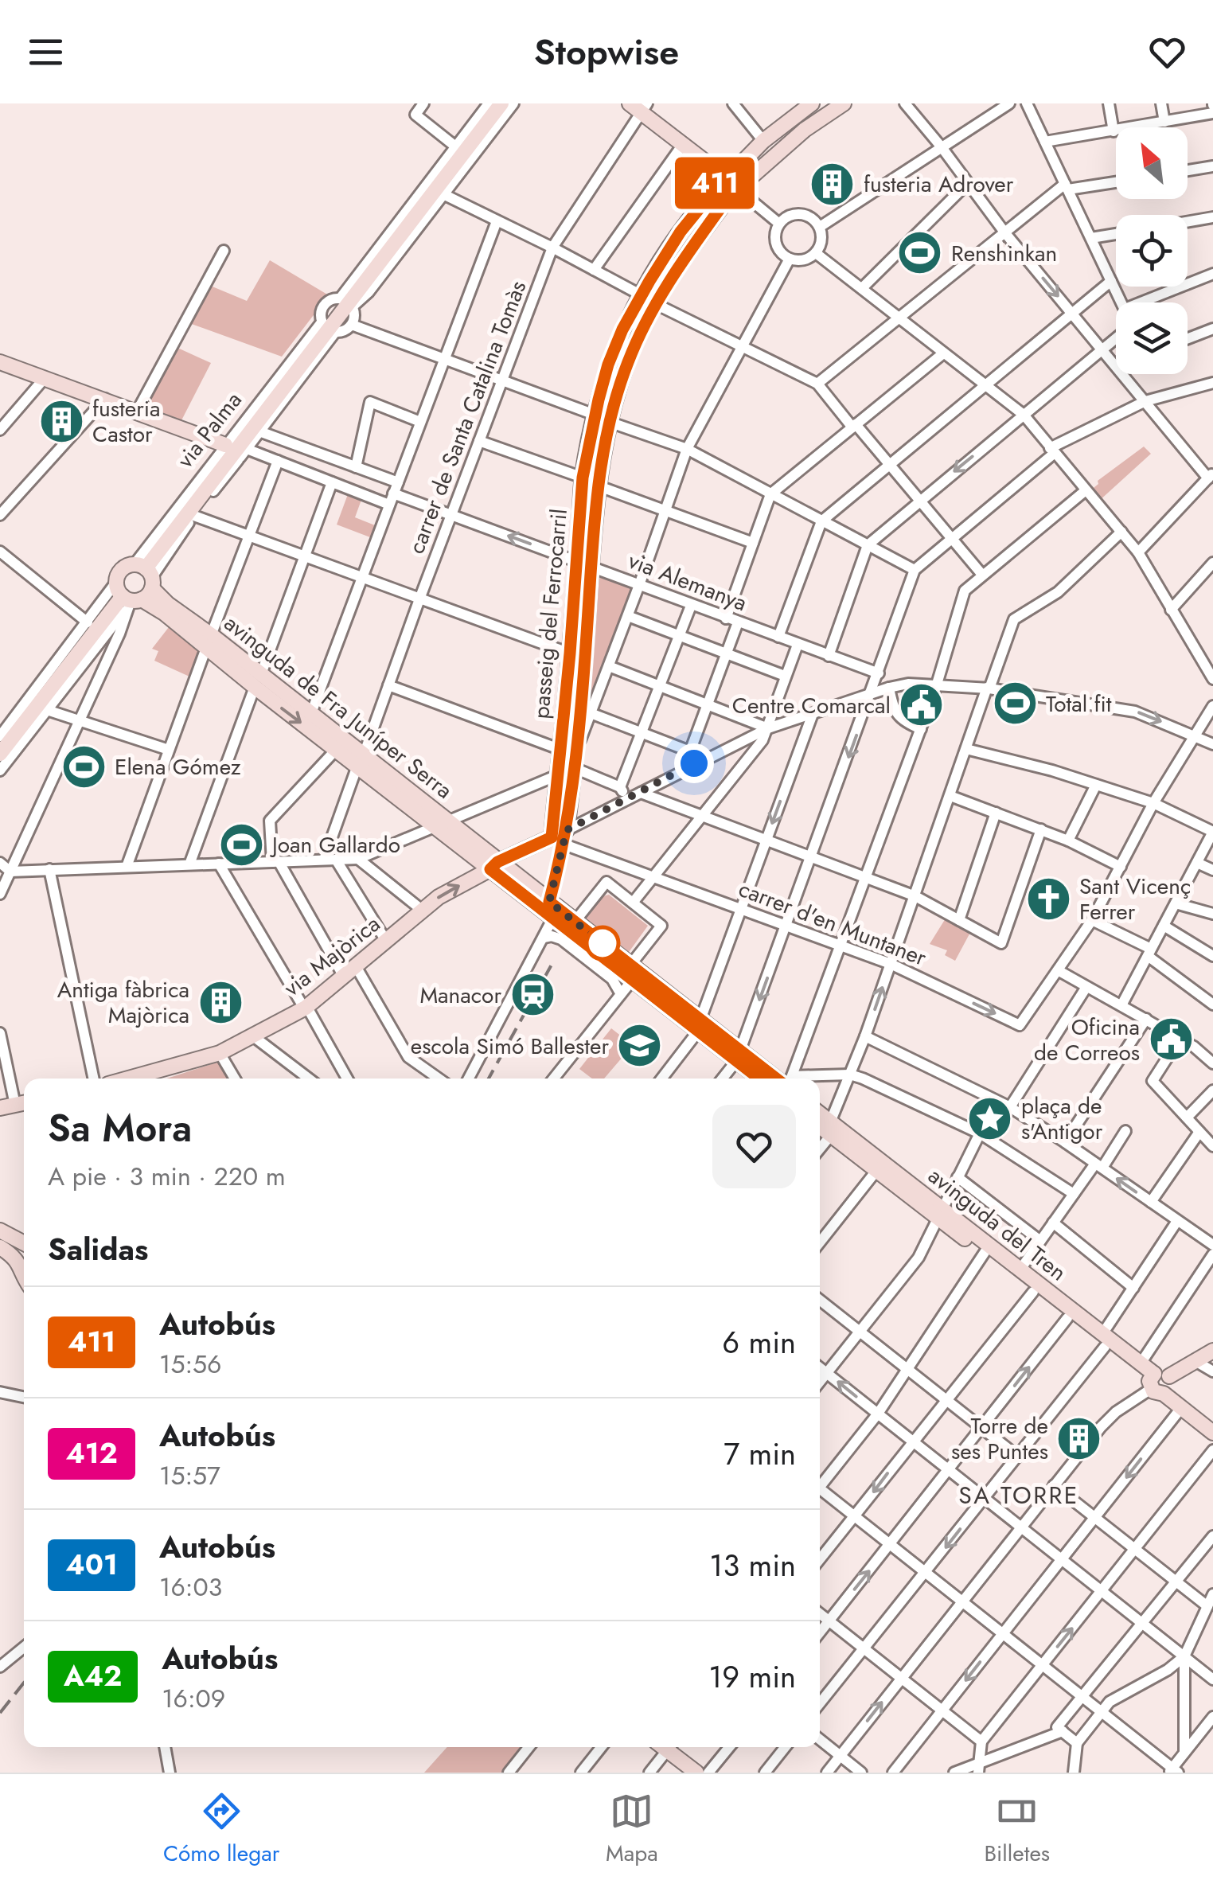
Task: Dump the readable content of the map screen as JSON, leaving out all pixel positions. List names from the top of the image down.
{
  "streets": {
    "main road": [
      "via Palma",
      "passeig del Ferrocarril",
      "avinguda de Fra Juníper Serra",
      "via Majòrica",
      "avinguda del Tren"
    ],
    "street": ["carrer de Santa Catalina Tomàs", "via Alemanya", "carrer d'en Muntaner"]
  },
  "crossings": [
    ["carrer de Santa Catalina Tomàs", "via Alemanya"],
    ["carrer de Santa Catalina Tomàs", "avinguda de Fra Juníper Serra"],
    ["via Palma", "avinguda de Fra Juníper Serra"],
    ["via Alemanya", "passeig del Ferrocarril"],
    ["passeig del Ferrocarril", "carrer d'en Muntaner"],
    ["passeig del Ferrocarril", "via Majòrica"],
    ["avinguda de Fra Juníper Serra", "via Majòrica"],
    ["carrer d'en Muntaner", "via Majòrica"]
  ],
  "districts": ["SA TORRE"],
  "places": {
    "building": [
      "fusteria Adrover",
      "fusteria Castor",
      "Antiga fàbrica Majòrica",
      "Torre de ses Puntes"
    ],
    "sports": [
      "Renshinkan",
      "Total fit",
      "Elena Gómez",
      "Joan Gallardo"
    ],
    "public building": ["Centre Comarcal", "Oficina de Correos"],
    "church": ["Sant Vicenç Ferrer"],
    "station": ["Manacor"],
    "school or university": ["escola Simó Ballester"],
    "place": ["plaça de s'Antigor"]
  },
  "lines": ["bus line 411"],
  "north": "top left",
  "page": {
    "header": "Stopwise",
    "on_map": "411",
    "heading": [
      ["Sa Mora", "A pie · 3 min · 220 m"],
      "Salidas"
    ],
    "list": [
      {
        "mark": "411",
        "name": "Autobús",
        "note": "15:56",
        "value": "6 min"
      },
      {
        "mark": "412",
        "name": "Autobús",
        "note": "15:57",
        "value": "7 min"
      },
      {
        "mark": "401",
        "name": "Autobús",
        "note": "16:03",
        "value": "13 min"
      },
      {
        "mark": "A42",
        "name": "Autobús",
        "note": "16:09",
        "value": "19 min"
      }
    ],
    "tabs": ["Cómo llegar", "Mapa", "Billetes"]
  }
}
